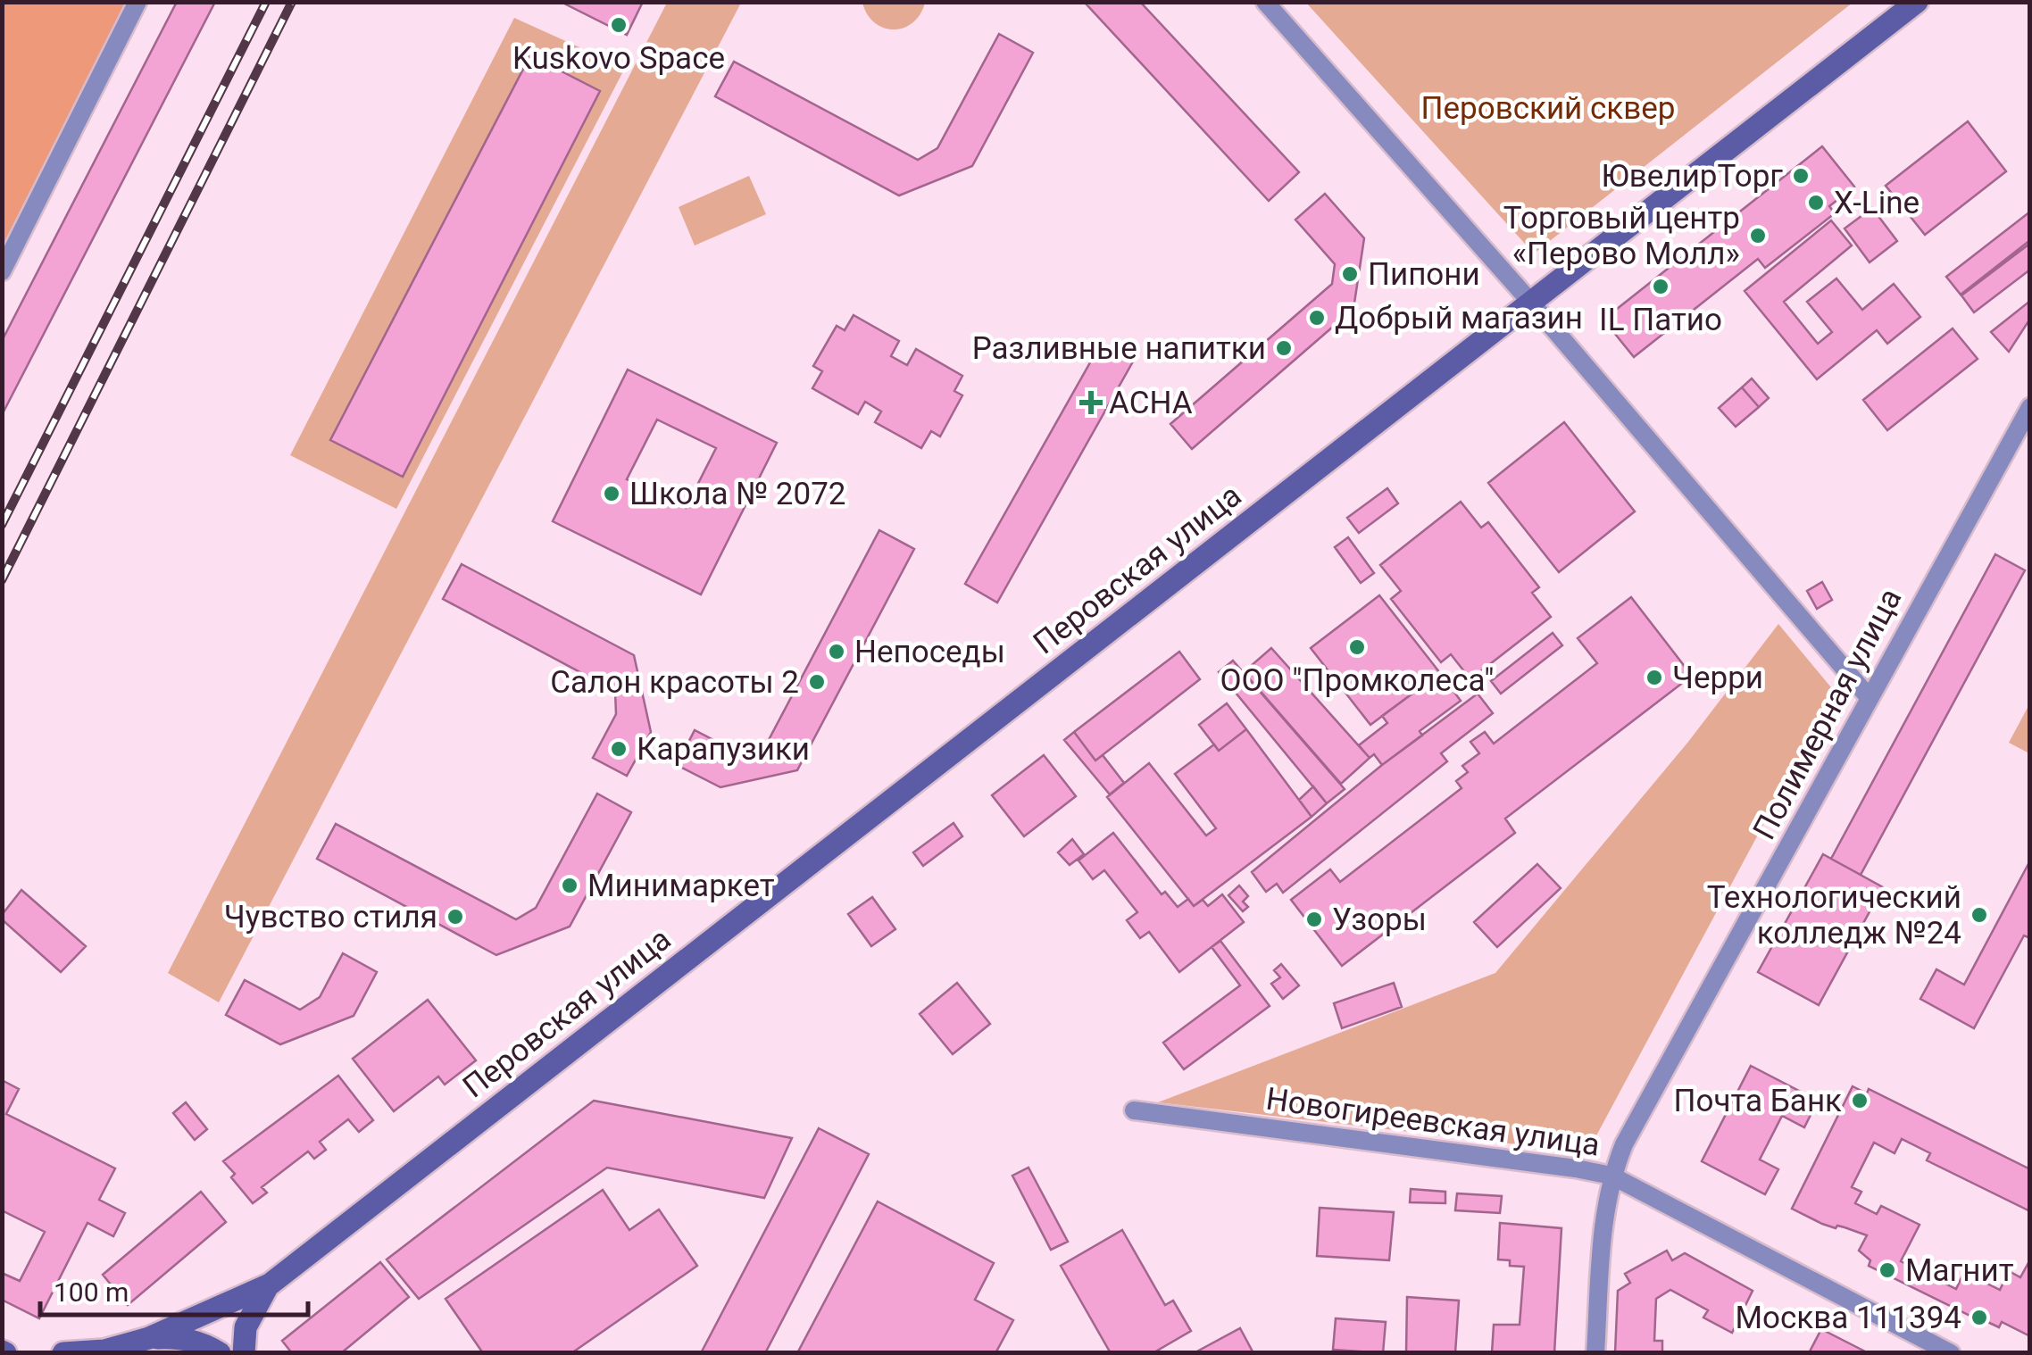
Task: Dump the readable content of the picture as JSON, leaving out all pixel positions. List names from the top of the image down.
{
  "streets": {
    "main road": ["Перовская улица"],
    "street": ["Полимерная улица", "Новогиреевская улица"]
  },
  "crossings": [
    ["Полимерная улица", "Новогиреевская улица"]
  ],
  "parks": ["Перовский сквер"],
  "places": {
    "other": [
      "Kuskovo Space",
      "ЮвелирТорг",
      "X-Line",
      "Торговый центр «Перово Молл»",
      "Пипони",
      "IL Патио",
      "Добрый магазин",
      "Разливные напитки",
      "Школа № 2072",
      "ООО \"Промколеса\"",
      "Непоседы",
      "Черри",
      "Салон красоты 2",
      "Карапузики",
      "Минимаркет",
      "Технологический колледж №24",
      "Чувство стиля",
      "Узоры",
      "Почта Банк",
      "Магнит",
      "Москва 111394"
    ],
    "health": ["АСНА"]
  },
  "scale_bar": "100 m"
}
